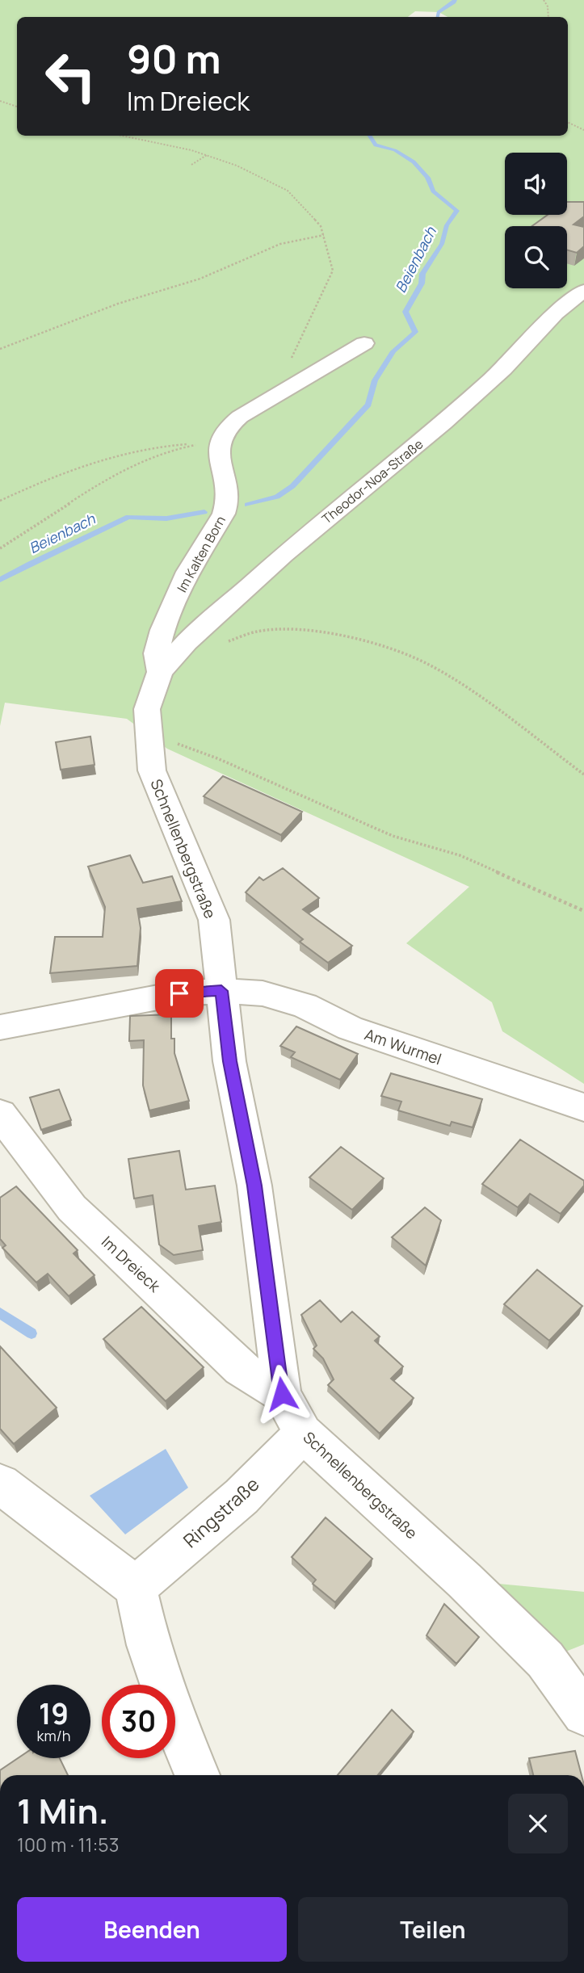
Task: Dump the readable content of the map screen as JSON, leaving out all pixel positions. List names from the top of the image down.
{
  "streets": {
    "street": [
      "Theodor-Noa-Straße",
      "Im Kalten Born",
      "Schnellenbergstraße",
      "Am Wurmel",
      "Im Dreieck",
      "Ringstraße"
    ]
  },
  "crossings": [
    ["Theodor-Noa-Straße", "Im Kalten Born"],
    ["Theodor-Noa-Straße", "Schnellenbergstraße"],
    ["Im Kalten Born", "Schnellenbergstraße"],
    ["Schnellenbergstraße", "Am Wurmel"],
    ["Schnellenbergstraße", "Im Dreieck"],
    ["Schnellenbergstraße", "Ringstraße"]
  ],
  "water": ["Beienbach"],
  "page": {
    "turn": ["90 m", "Im Dreieck"],
    "speed": "19 km/h",
    "limit": "30",
    "heading": ["1 Min.", "100 m · 11:53"],
    "buttons": ["Beenden", "Teilen"]
  }
}
